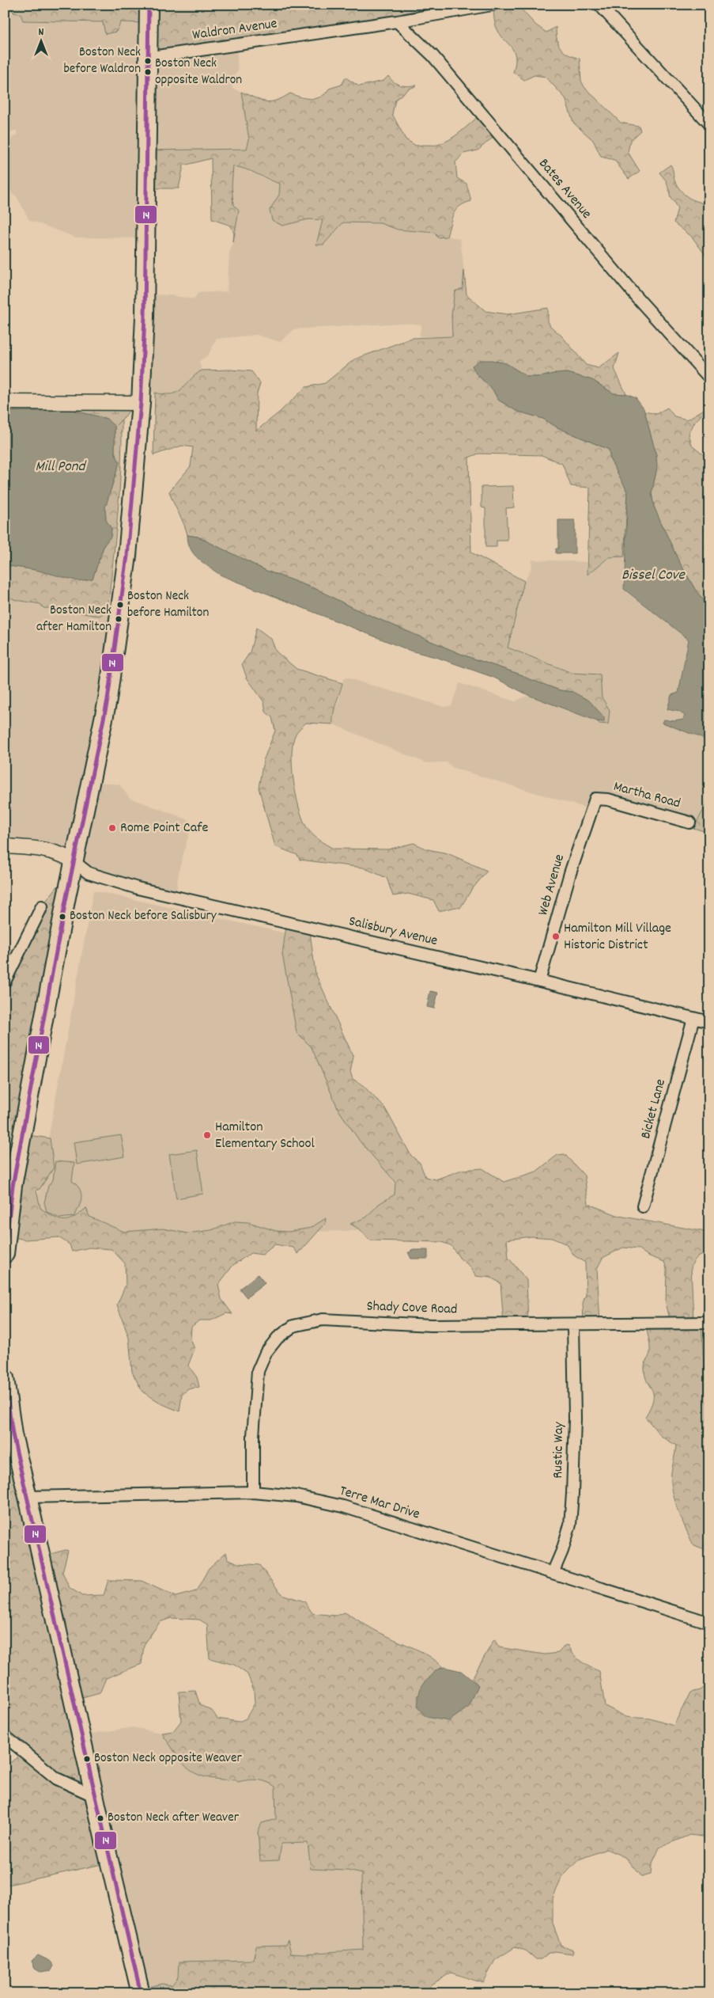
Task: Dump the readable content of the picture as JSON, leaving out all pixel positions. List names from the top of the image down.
{
  "streets": {
    "street": [
      "Waldron Avenue",
      "Bates Avenue",
      "Martha Road",
      "Web Avenue",
      "Salisbury Avenue",
      "Bicket Lane",
      "Shady Cove Road",
      "Rustic Way",
      "Terre Mar Drive"
    ]
  },
  "crossings": [
    ["Waldron Avenue", "Bates Avenue"],
    ["Martha Road", "Web Avenue"],
    ["Web Avenue", "Salisbury Avenue"],
    ["Salisbury Avenue", "Bicket Lane"],
    ["Shady Cove Road", "Rustic Way"],
    ["Shady Cove Road", "Terre Mar Drive"],
    ["Rustic Way", "Terre Mar Drive"]
  ],
  "water": ["Mill Pond", "Bissel Cove"],
  "places": [
    "Boston Neck before Waldron",
    "Boston Neck opposite Waldron",
    "Boston Neck before Hamilton",
    "Boston Neck after Hamilton",
    "Rome Point Cafe",
    "Boston Neck before Salisbury",
    "Hamilton Mill Village Historic District",
    "Hamilton Elementary School",
    "Boston Neck opposite Weaver",
    "Boston Neck after Weaver"
  ],
  "lines": ["transit line 14"],
  "north": "top"
}
